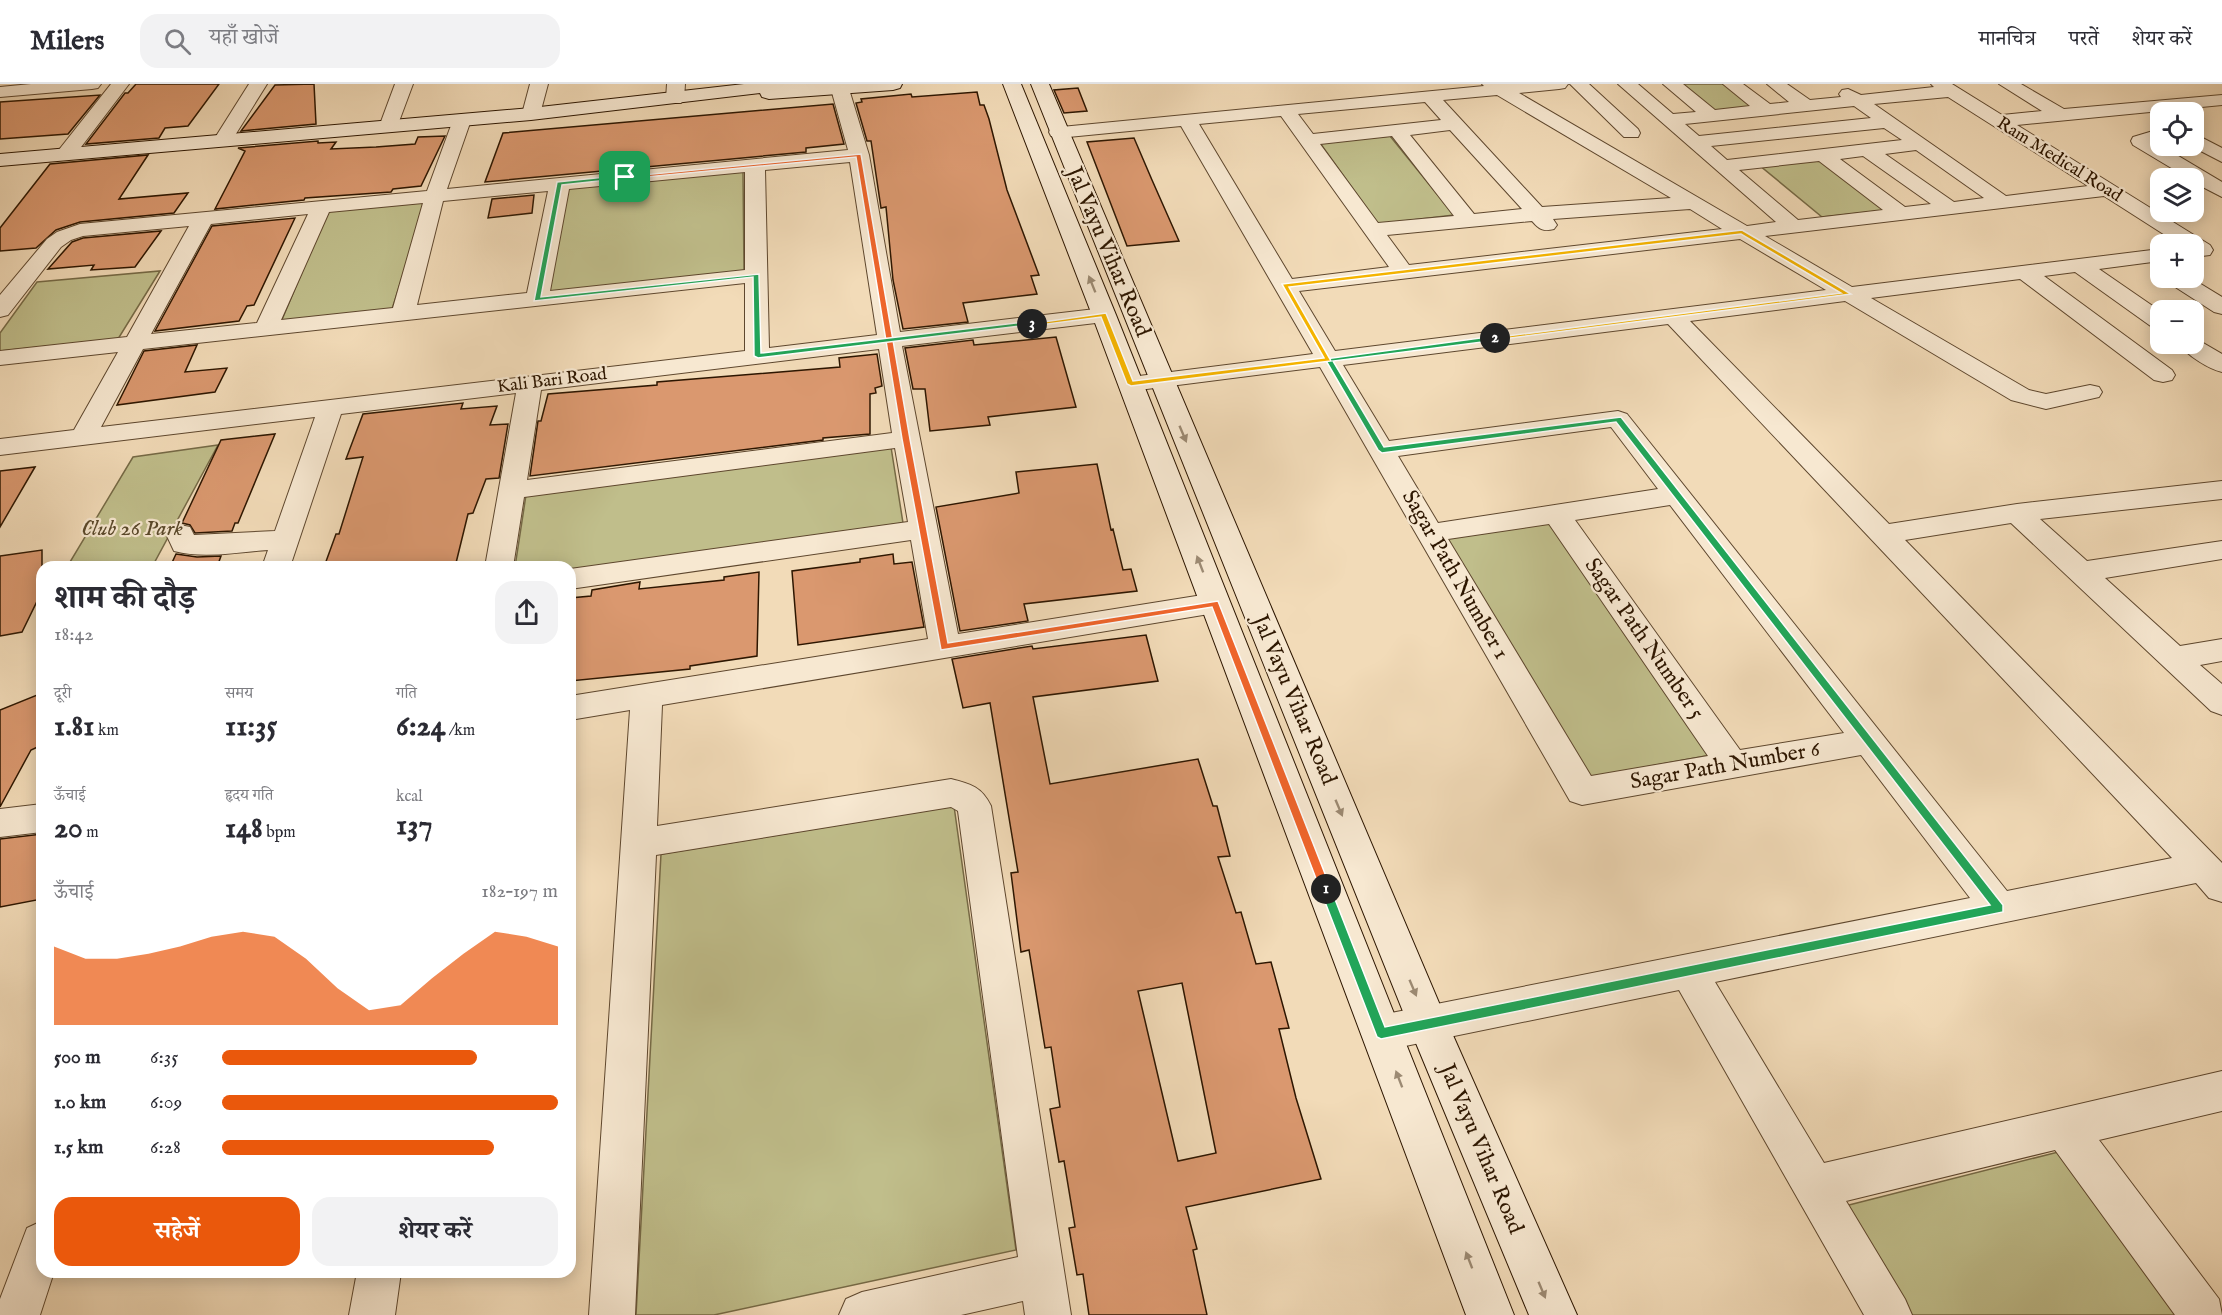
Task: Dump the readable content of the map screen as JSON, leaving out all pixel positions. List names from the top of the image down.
{
  "streets": {
    "street": [
      "Ram Medical Road",
      "Jal Vayu Vihar Road",
      "Kali Bari Road",
      "Sagar Path Number 1",
      "Sagar Path Number 5",
      "Sagar Path Number 6"
    ]
  },
  "crossings": [
    ["Jal Vayu Vihar Road", "Kali Bari Road"],
    ["Sagar Path Number 1", "Sagar Path Number 6"],
    ["Sagar Path Number 5", "Sagar Path Number 6"]
  ],
  "parks": ["Club 26 Park"],
  "page": {
    "header": "Milers",
    "search": "यहाँ खोजें",
    "nav": ["मानचित्र", "परतें", "शेयर करें"],
    "map_buttons": ["+", "−"],
    "pins": ["3", "2", "1"],
    "heading": ["शाम की दौड़", "18:42"],
    "stats": [
      ["दूरी", "1.81 km"],
      ["समय", "11:35"],
      ["गति", "6:24 /km"],
      ["ऊँचाई", "20 m"],
      ["हृदय गति", "148 bpm"],
      ["kcal", "137"]
    ],
    "chart": ["ऊँचाई", "182–197 m"],
    "list": [
      {
        "name": "500 m",
        "note": "6:35"
      },
      {
        "name": "1.0 km",
        "note": "6:09"
      },
      {
        "name": "1.5 km",
        "note": "6:28"
      }
    ],
    "buttons": ["सहेजें", "शेयर करें"]
  }
}
